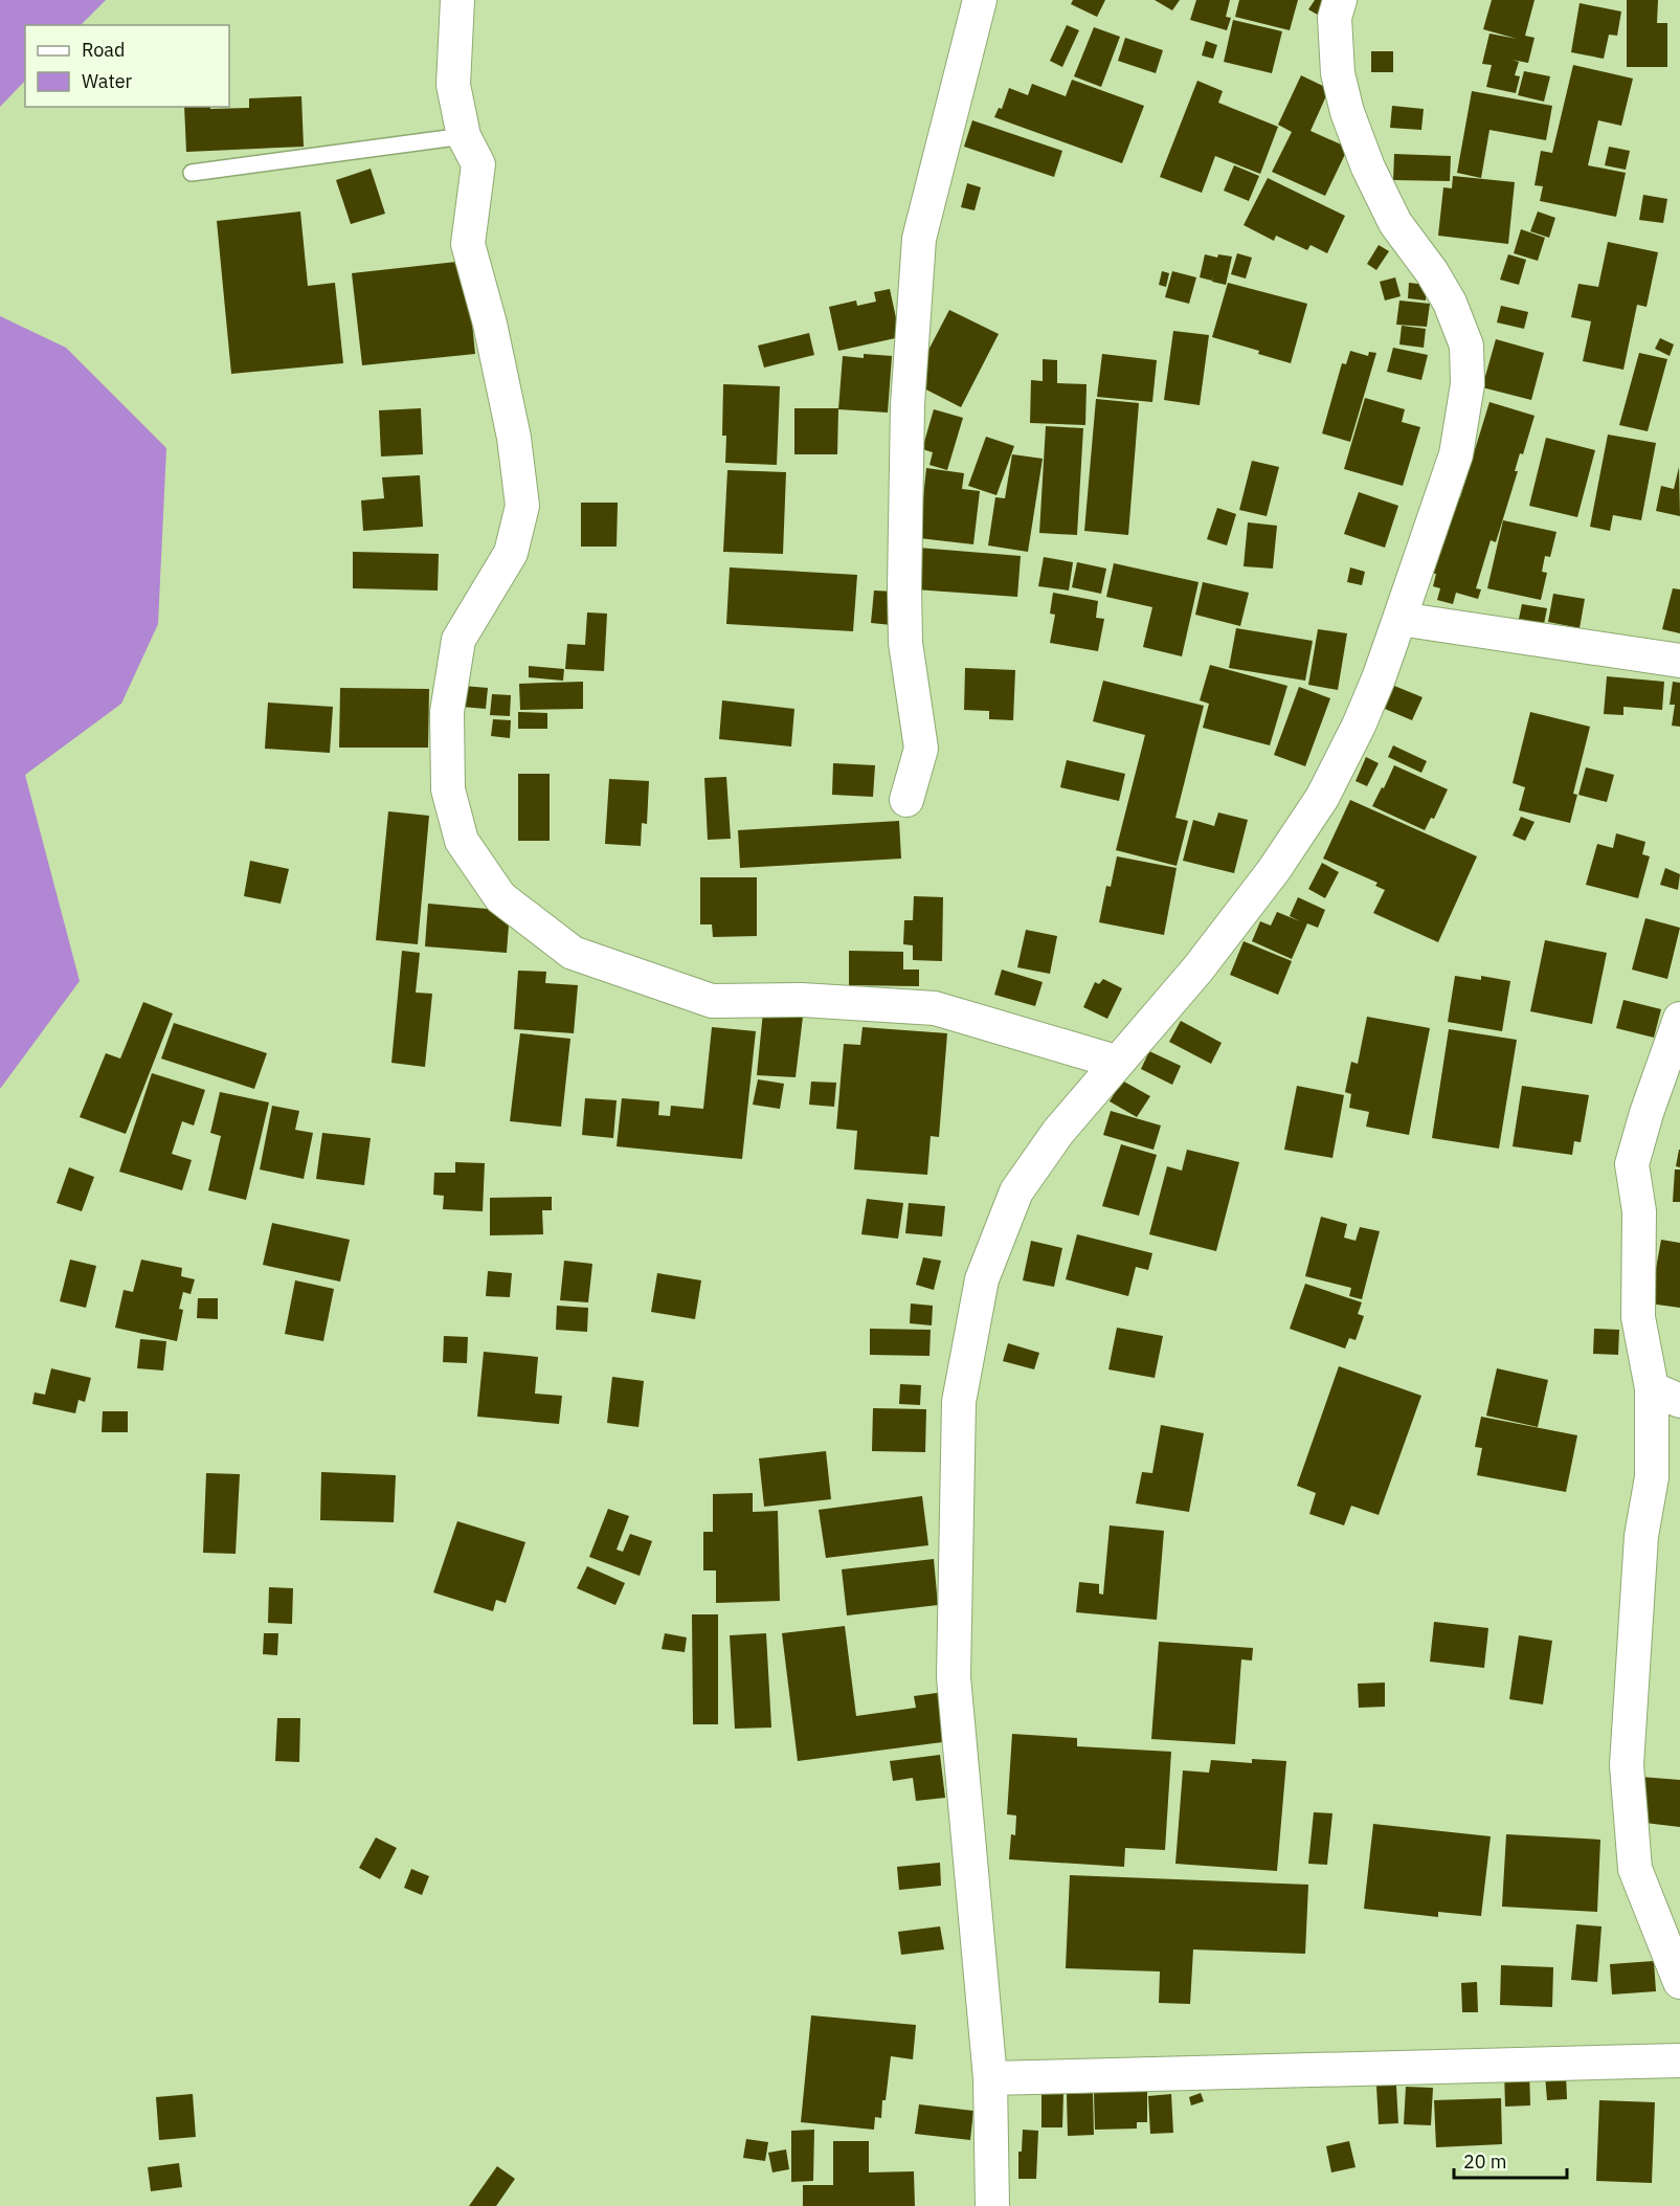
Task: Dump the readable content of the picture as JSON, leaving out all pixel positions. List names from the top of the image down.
{
  "legend": ["Road", "Water"],
  "scale_bar": "20 m"
}
